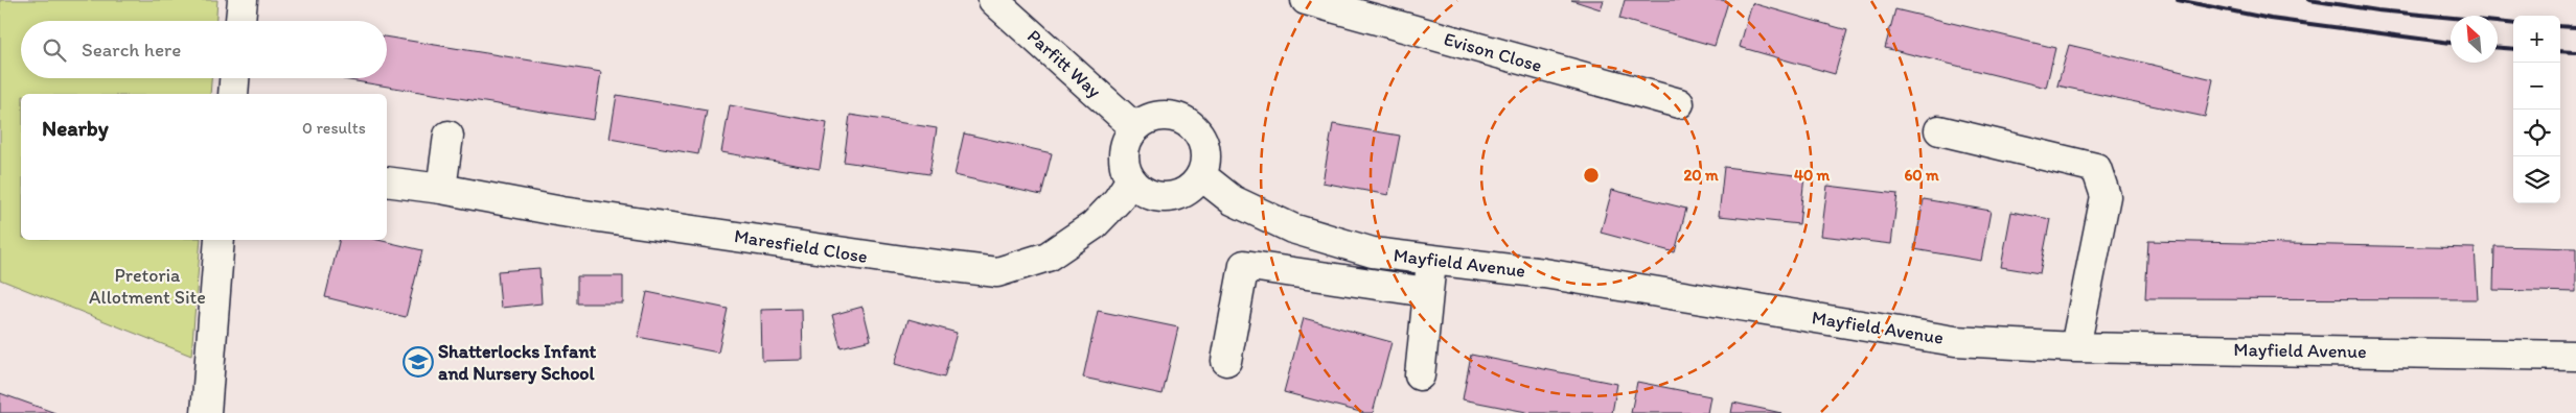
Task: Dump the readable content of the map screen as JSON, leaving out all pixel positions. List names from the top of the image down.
{
  "streets": {
    "street": [
      "Evison Close",
      "Parfitt Way",
      "Maresfield Close",
      "Mayfield Avenue"
    ]
  },
  "crossings": [
    ["Parfitt Way", "Maresfield Close"],
    ["Parfitt Way", "Mayfield Avenue"],
    ["Maresfield Close", "Mayfield Avenue"]
  ],
  "parks": ["Pretoria Allotment Site"],
  "places": {
    "school or university": ["Shatterlocks Infant and Nursery School"]
  },
  "north": "top left",
  "page": {
    "map_buttons": ["+", "−"],
    "search": "Search here",
    "heading": ["Nearby", "0 results"]
  },
  "rings": ["20 m", "40 m", "60 m"]
}
